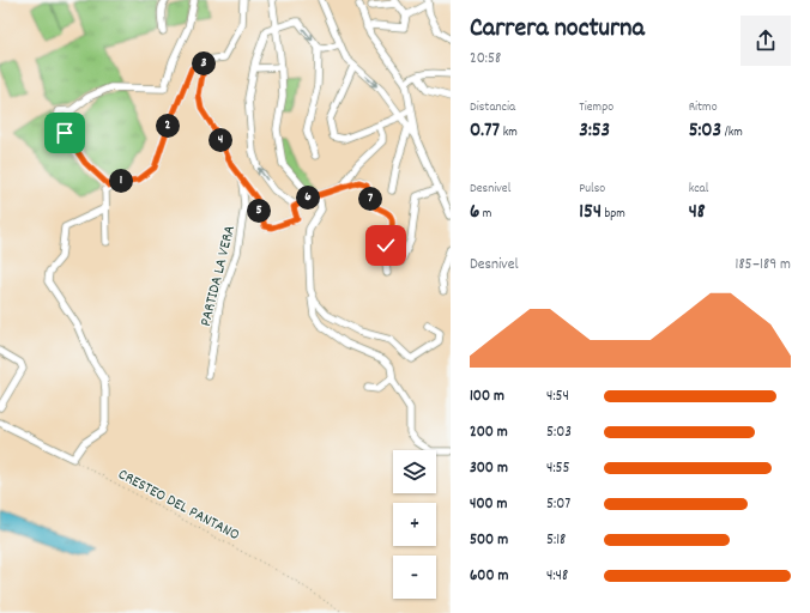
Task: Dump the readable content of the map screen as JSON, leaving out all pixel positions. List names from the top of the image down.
{
  "streets": {
    "street": ["PARTIDA LA VERA"],
    "path": ["CRESTEO DEL PANTANO"]
  },
  "page": {
    "heading": ["Carrera nocturna", "20:58"],
    "pins": [
      "3",
      "2",
      "4",
      "1",
      "6",
      "7",
      "5"
    ],
    "stats": [
      ["Distancia", "0.77 km"],
      ["Tiempo", "3:53"],
      ["Ritmo", "5:03 /km"],
      ["Desnivel", "6 m"],
      ["Pulso", "154 bpm"],
      ["kcal", "48"]
    ],
    "chart": ["Desnivel", "185–189 m"],
    "list": [
      {
        "name": "100 m",
        "note": "4:54"
      },
      {
        "name": "200 m",
        "note": "5:03"
      },
      {
        "name": "300 m",
        "note": "4:55"
      },
      {
        "name": "400 m",
        "note": "5:07"
      },
      {
        "name": "500 m",
        "note": "5:18"
      },
      {
        "name": "600 m",
        "note": "4:48"
      }
    ],
    "map_buttons": ["+", "−"]
  }
}
